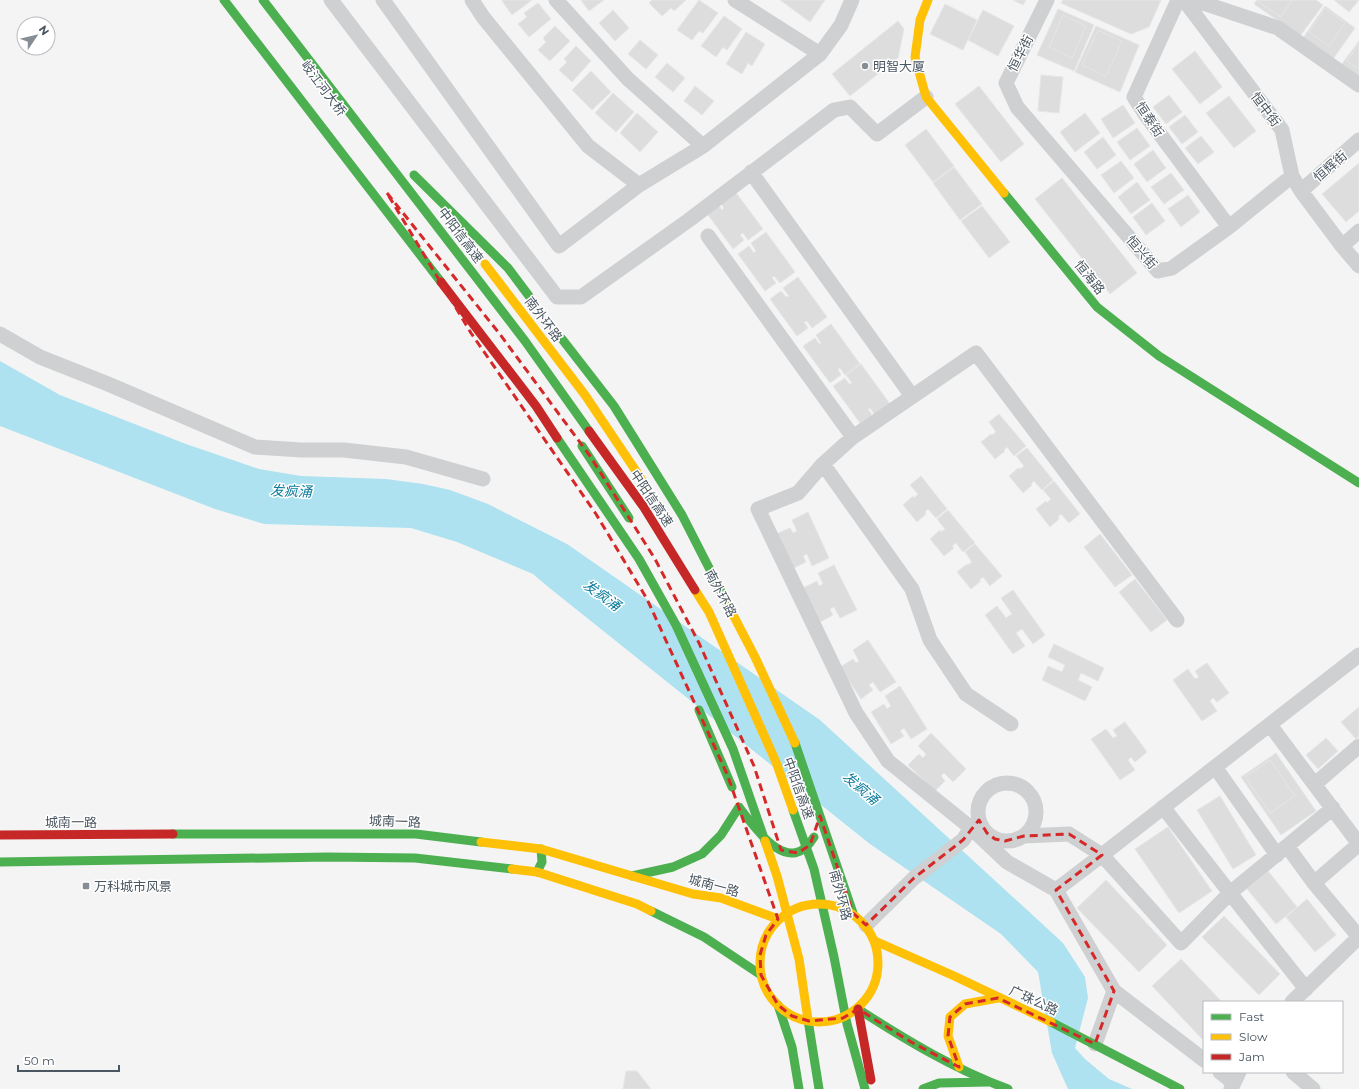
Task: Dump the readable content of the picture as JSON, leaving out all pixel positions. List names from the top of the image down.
{
  "streets": {
    "main road": [
      "中阳信高速",
      "恒海路",
      "南外环路",
      "城南一路",
      "广珠公路"
    ],
    "street": [
      "恒华街",
      "恒中街",
      "恒泰街",
      "恒辉街",
      "恒兴街"
    ]
  },
  "crossings": [
    ["恒华街", "恒兴街"],
    ["恒中街", "恒辉街"],
    ["恒中街", "恒兴街"],
    ["恒泰街", "恒兴街"],
    ["中阳信高速", "南外环路"],
    ["城南一路", "广珠公路"]
  ],
  "water": ["发疯涌"],
  "places": {
    "other": ["明智大厦"],
    "transit": ["万科城市风景"]
  },
  "legend": ["Fast", "Slow", "Jam"],
  "scale_bar": "50 m",
  "north": "top right"
}
